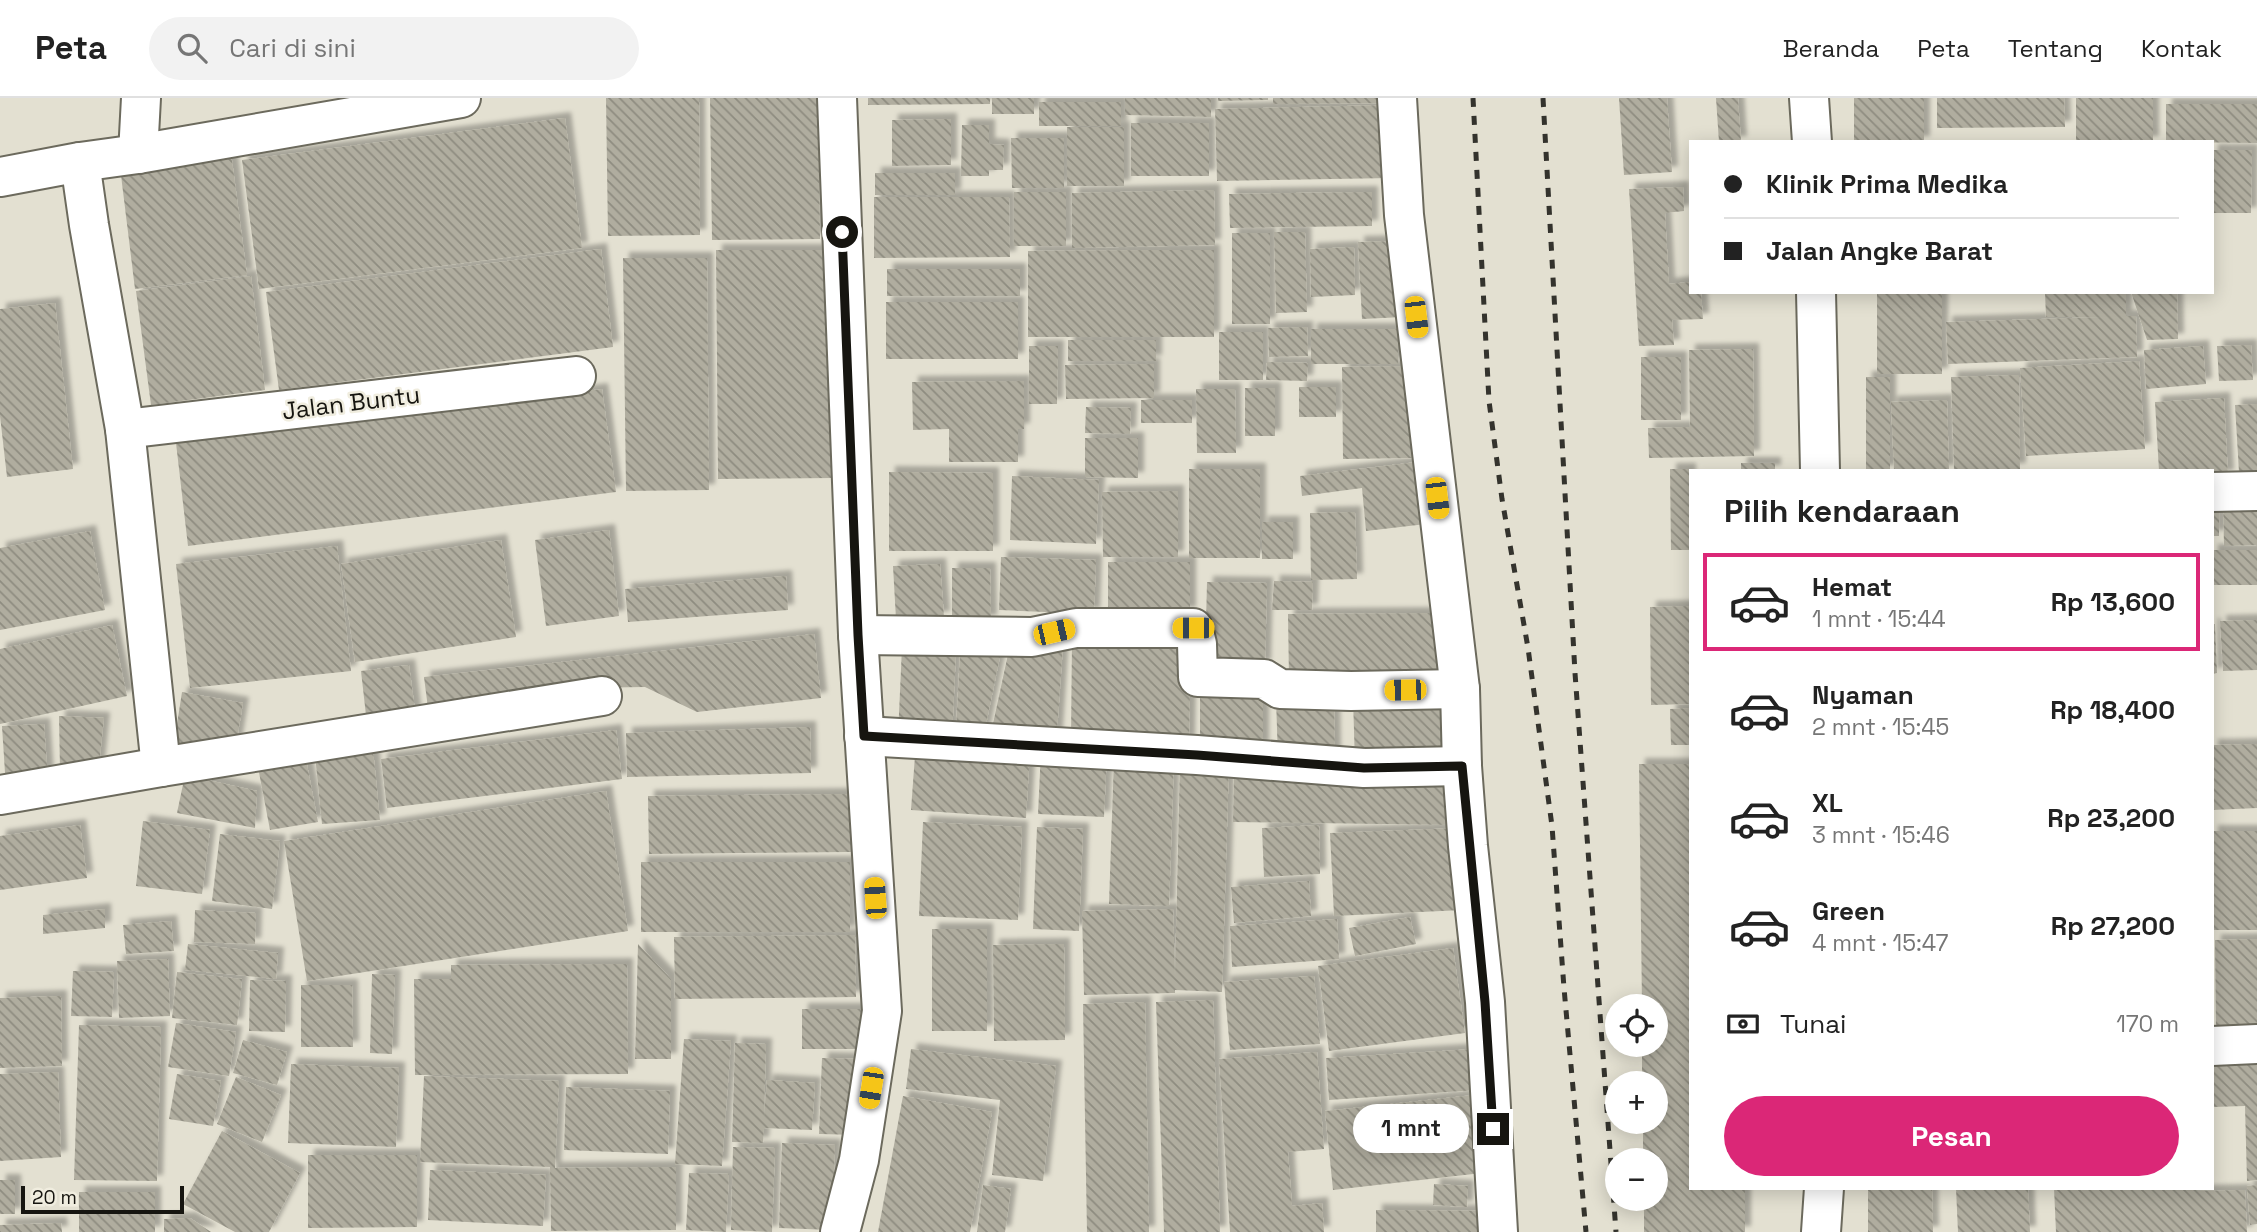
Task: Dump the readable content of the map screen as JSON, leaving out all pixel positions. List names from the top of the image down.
{
  "streets": {
    "street": ["Jalan Buntu"]
  },
  "scale_bar": "20 m",
  "page": {
    "header": "Peta",
    "search": "Cari di sini",
    "nav": [
      "Beranda",
      "Peta",
      "Tentang",
      "Kontak"
    ],
    "banner": ["Klinik Prima Medika", "Jalan Angke Barat"],
    "heading": "Pilih kendaraan",
    "list": [
      {
        "name": "Hemat",
        "note": "1 mnt · 15:44",
        "value": "Rp 13,600"
      },
      {
        "name": "Nyaman",
        "note": "2 mnt · 15:45",
        "value": "Rp 18,400"
      },
      {
        "name": "XL",
        "note": "3 mnt · 15:46",
        "value": "Rp 23,200"
      },
      {
        "name": "Green",
        "note": "4 mnt · 15:47",
        "value": "Rp 27,200"
      }
    ],
    "pay": ["Tunai", "170 m"],
    "map_buttons": ["+", "−"],
    "buttons": "Pesan",
    "bubble": "1 mnt",
    "scale": "20 m"
  }
}
